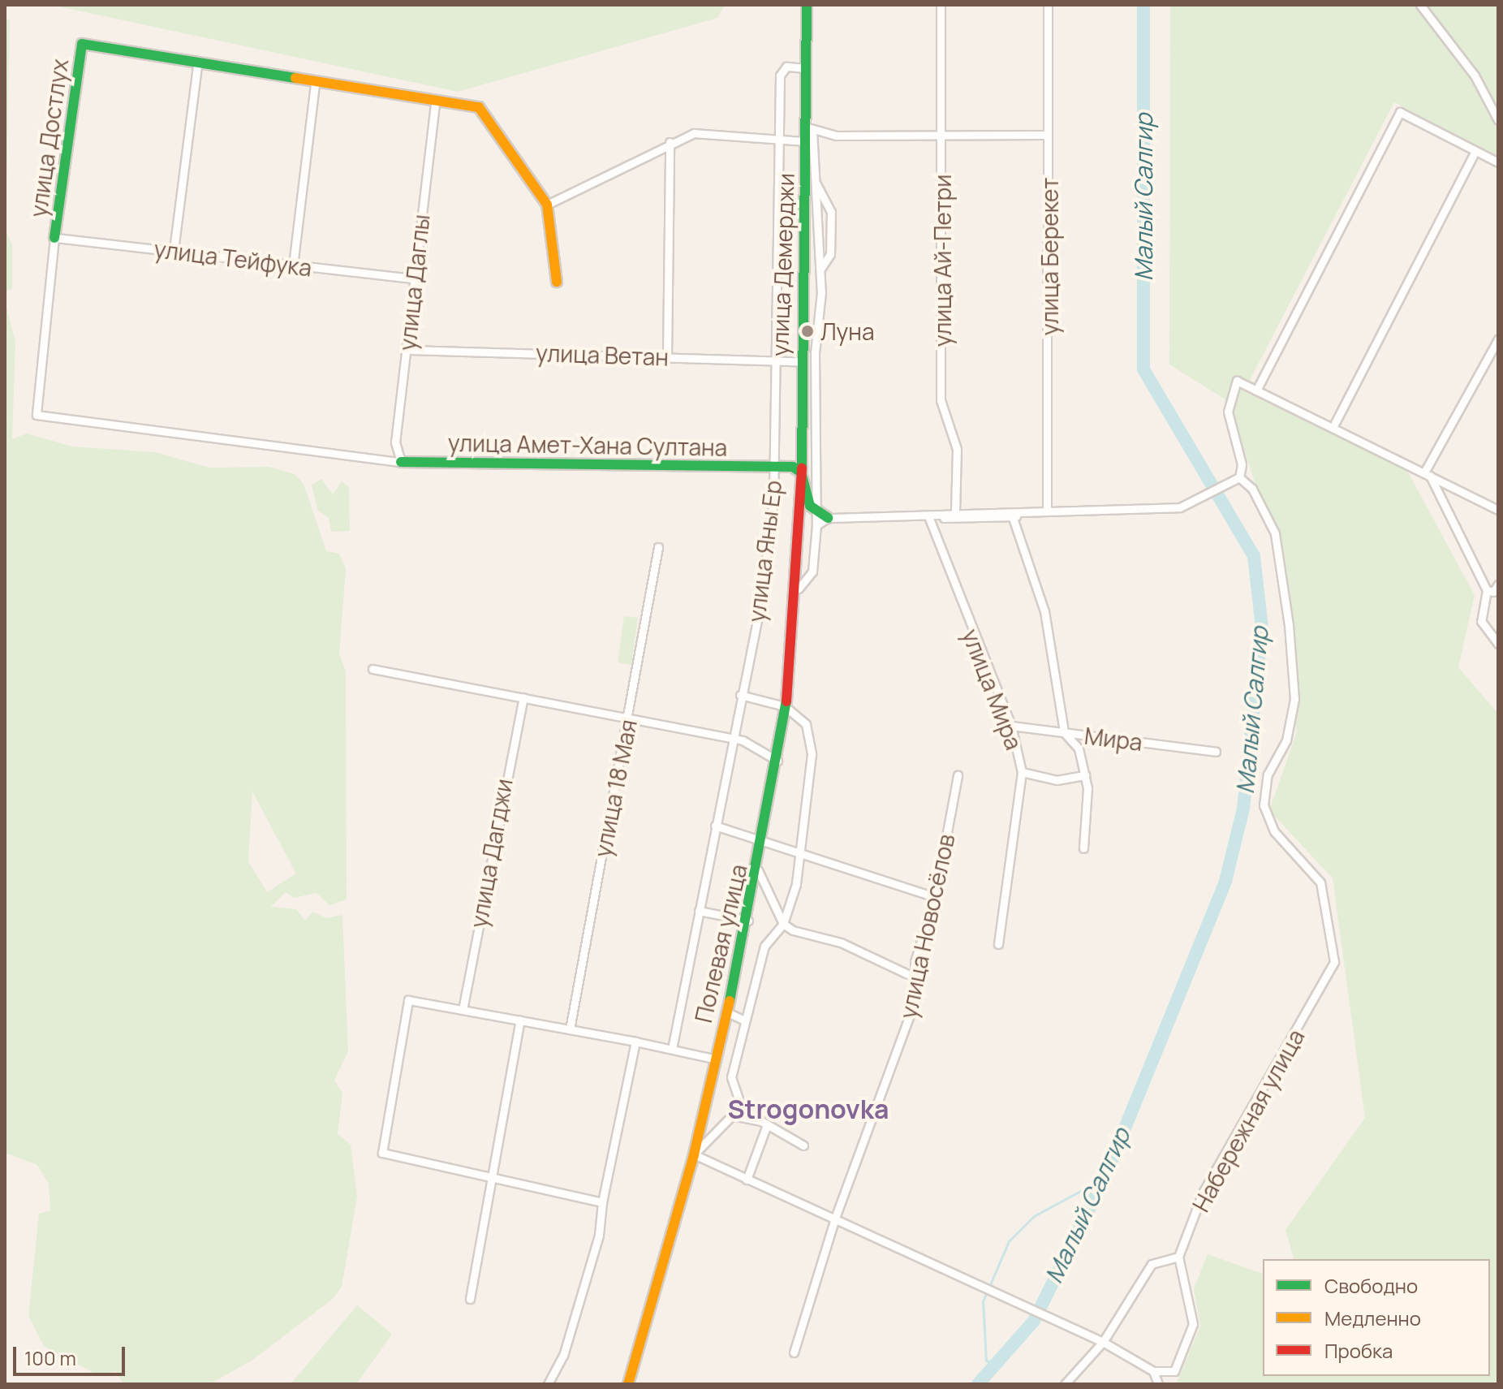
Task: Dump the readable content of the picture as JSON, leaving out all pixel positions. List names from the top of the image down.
{
  "streets": {
    "main road": [
      "улица Достлух",
      "улица Демерджи",
      "улица Амет-Хана Султана",
      "Полевая улица"
    ],
    "street": [
      "улица Берекет",
      "улица Тейфука",
      "улица Ай-Петри",
      "улица Даглы",
      "улица Ветан",
      "улица Яны Ер",
      "улица Мира",
      "Мира",
      "улица 18 Мая",
      "улица Дагджи",
      "улица Новосёлов",
      "Набережная улица"
    ]
  },
  "crossings": [
    ["улица Достлух", "улица Тейфука"],
    ["улица Тейфука", "улица Даглы"],
    ["улица Демерджи", "улица Ветан"],
    ["улица Демерджи", "улица Амет-Хана Султана"],
    ["улица Демерджи", "улица Яны Ер"],
    ["улица Демерджи", "Полевая улица"],
    ["улица Даглы", "улица Ветан"],
    ["улица Даглы", "улица Амет-Хана Султана"],
    ["улица Ветан", "улица Яны Ер"],
    ["улица Амет-Хана Султана", "улица Яны Ер"],
    ["улица Мира", "Мира"]
  ],
  "districts": ["Strogonovka"],
  "water": ["Малый Салгир"],
  "places": ["Луна"],
  "legend": ["Свободно", "Медленно", "Пробка"],
  "scale_bar": "100 m"
}
